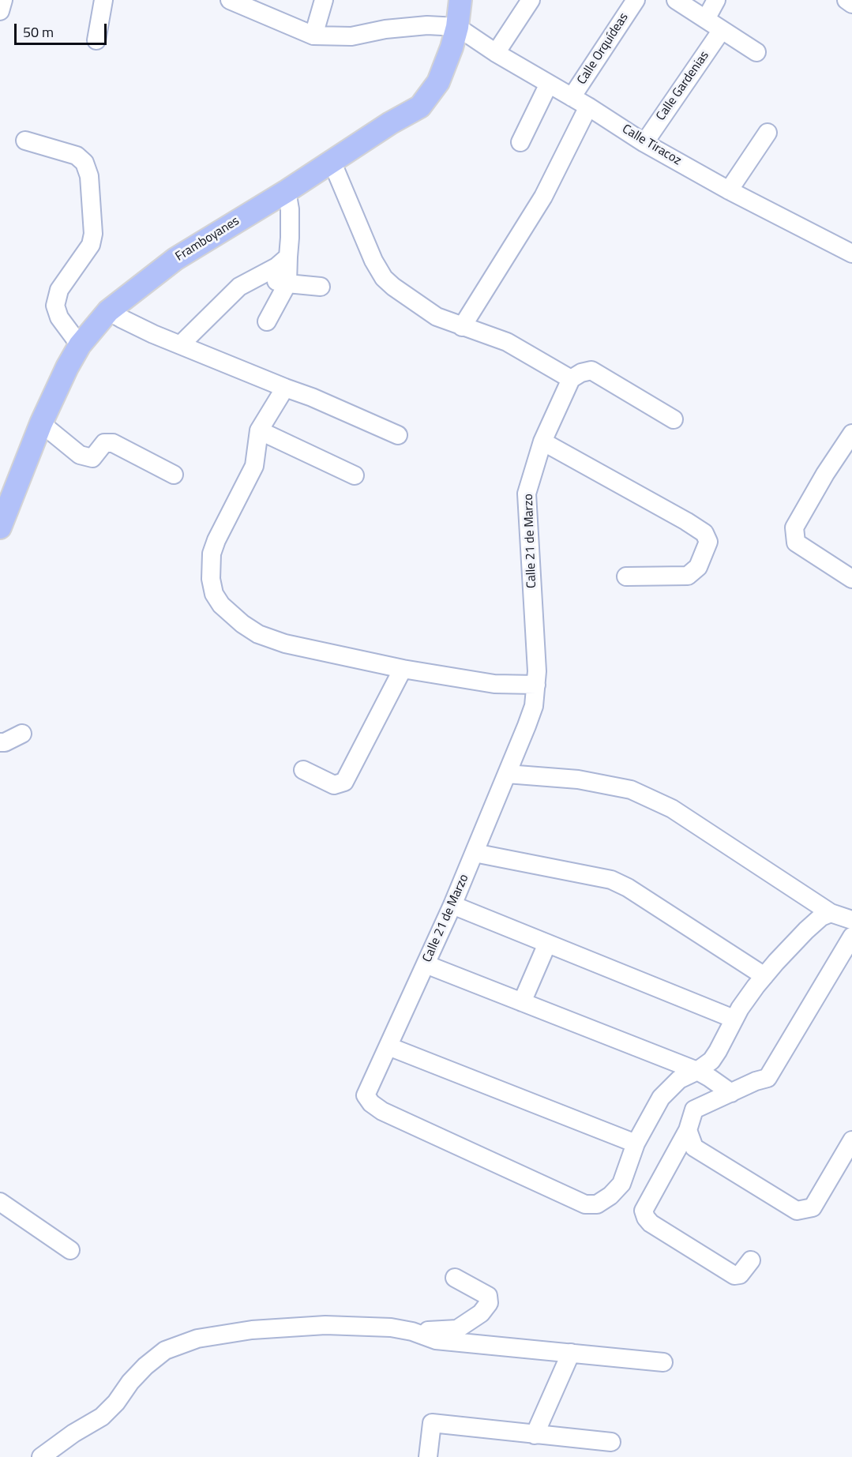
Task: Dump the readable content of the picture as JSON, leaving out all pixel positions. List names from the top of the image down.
{
  "streets": {
    "main road": ["Framboyanes"],
    "street": [
      "Calle Orquídeas",
      "Calle Gardenias",
      "Calle Tiracoz",
      "Calle 21 de Marzo"
    ]
  },
  "crossings": [
    ["Calle Orquídeas", "Calle Tiracoz"],
    ["Calle Gardenias", "Calle Tiracoz"],
    ["Calle Tiracoz", "Framboyanes"]
  ],
  "scale_bar": "50 m"
}
